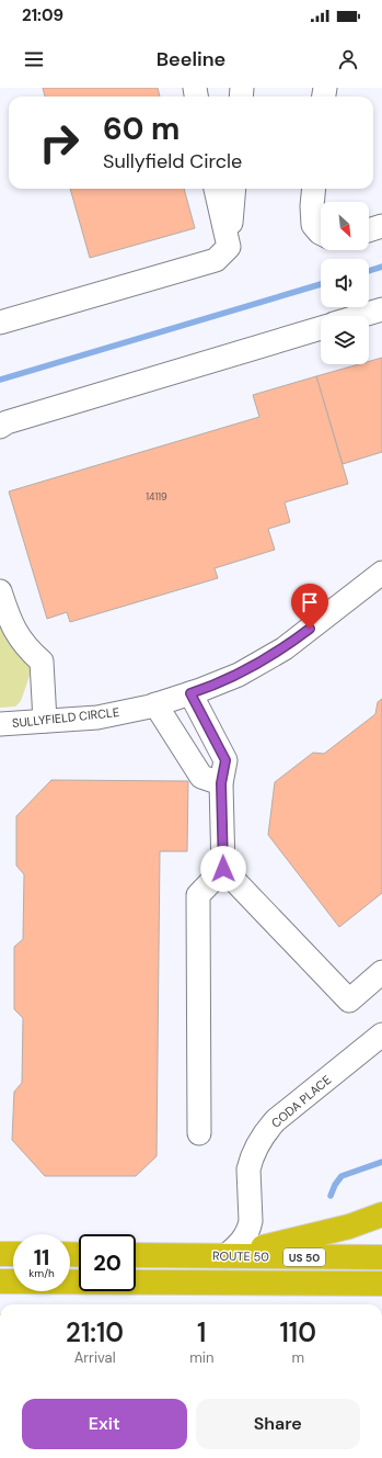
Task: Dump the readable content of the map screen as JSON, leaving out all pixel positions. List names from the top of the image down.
{
  "streets": {
    "highway": ["ROUTE 50", "US 50"],
    "street": ["SULLYFIELD CIRCLE", "CODA PLACE"]
  },
  "crossings": [
    ["CODA PLACE", "ROUTE 50"]
  ],
  "house_numbers": ["14119"],
  "north": "bottom right",
  "page": {
    "status": "21:09",
    "header": "Beeline",
    "turn": ["60 m", "Sullyfield Circle"],
    "speed": "11 km/h",
    "limit": "20",
    "eta": [
      "21:10",
      "Arrival",
      "1",
      "min",
      "110",
      "m"
    ],
    "buttons": ["Exit", "Share"]
  }
}
